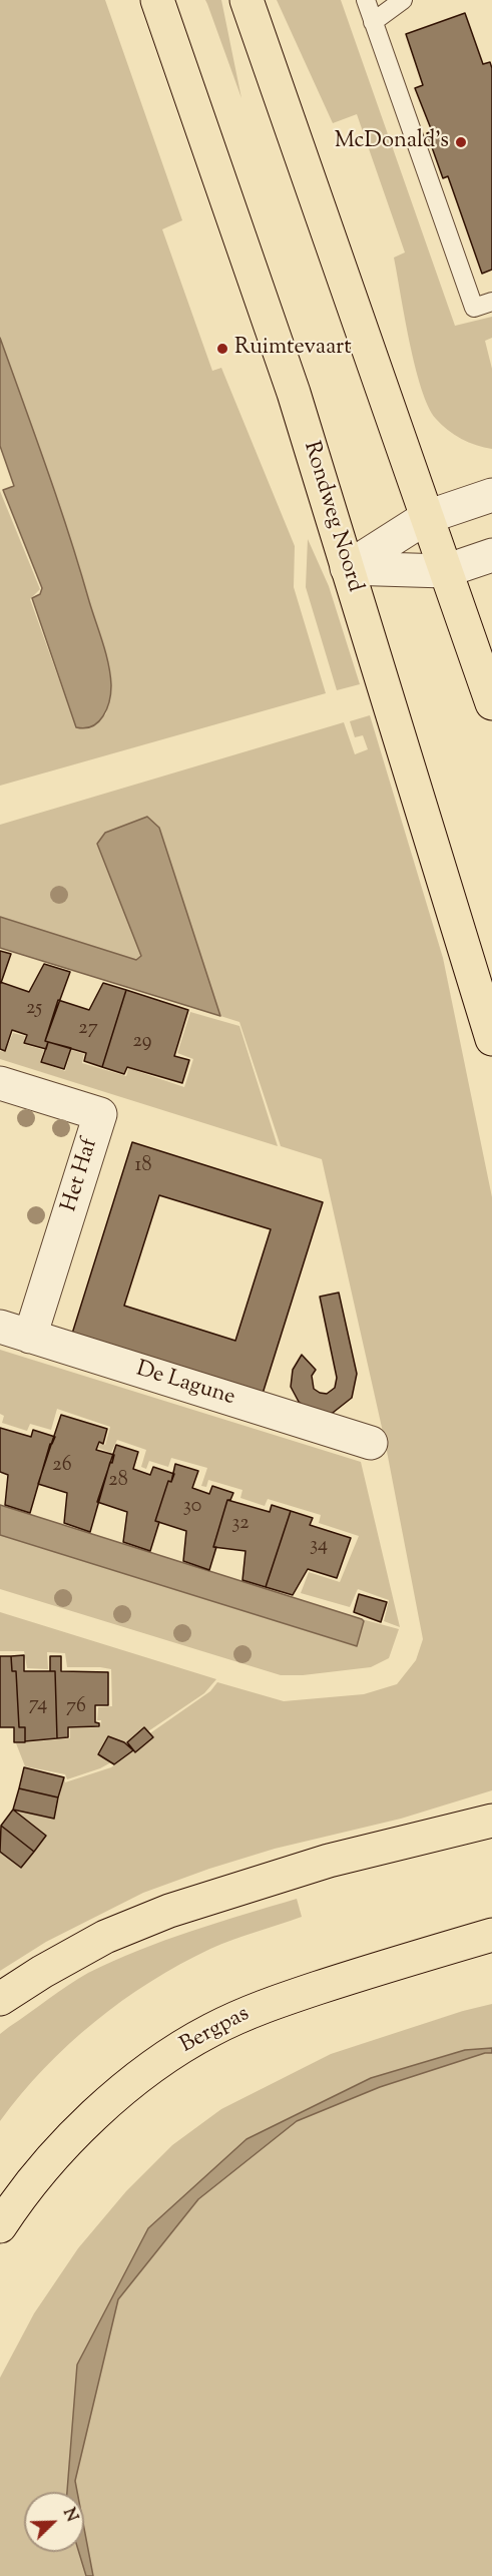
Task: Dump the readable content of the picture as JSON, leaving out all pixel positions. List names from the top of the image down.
{
  "streets": {
    "main road": ["Rondweg Noord", "Bergpas"],
    "street": ["Het Haf", "De Lagune"]
  },
  "crossings": [
    ["Het Haf", "De Lagune"]
  ],
  "places": ["McDonald's", "Ruimtevaart"],
  "house_numbers": [
    "25",
    "27",
    "29",
    "18",
    "26",
    "28",
    "30",
    "32",
    "34",
    "74",
    "76"
  ],
  "north": "top right"
}
